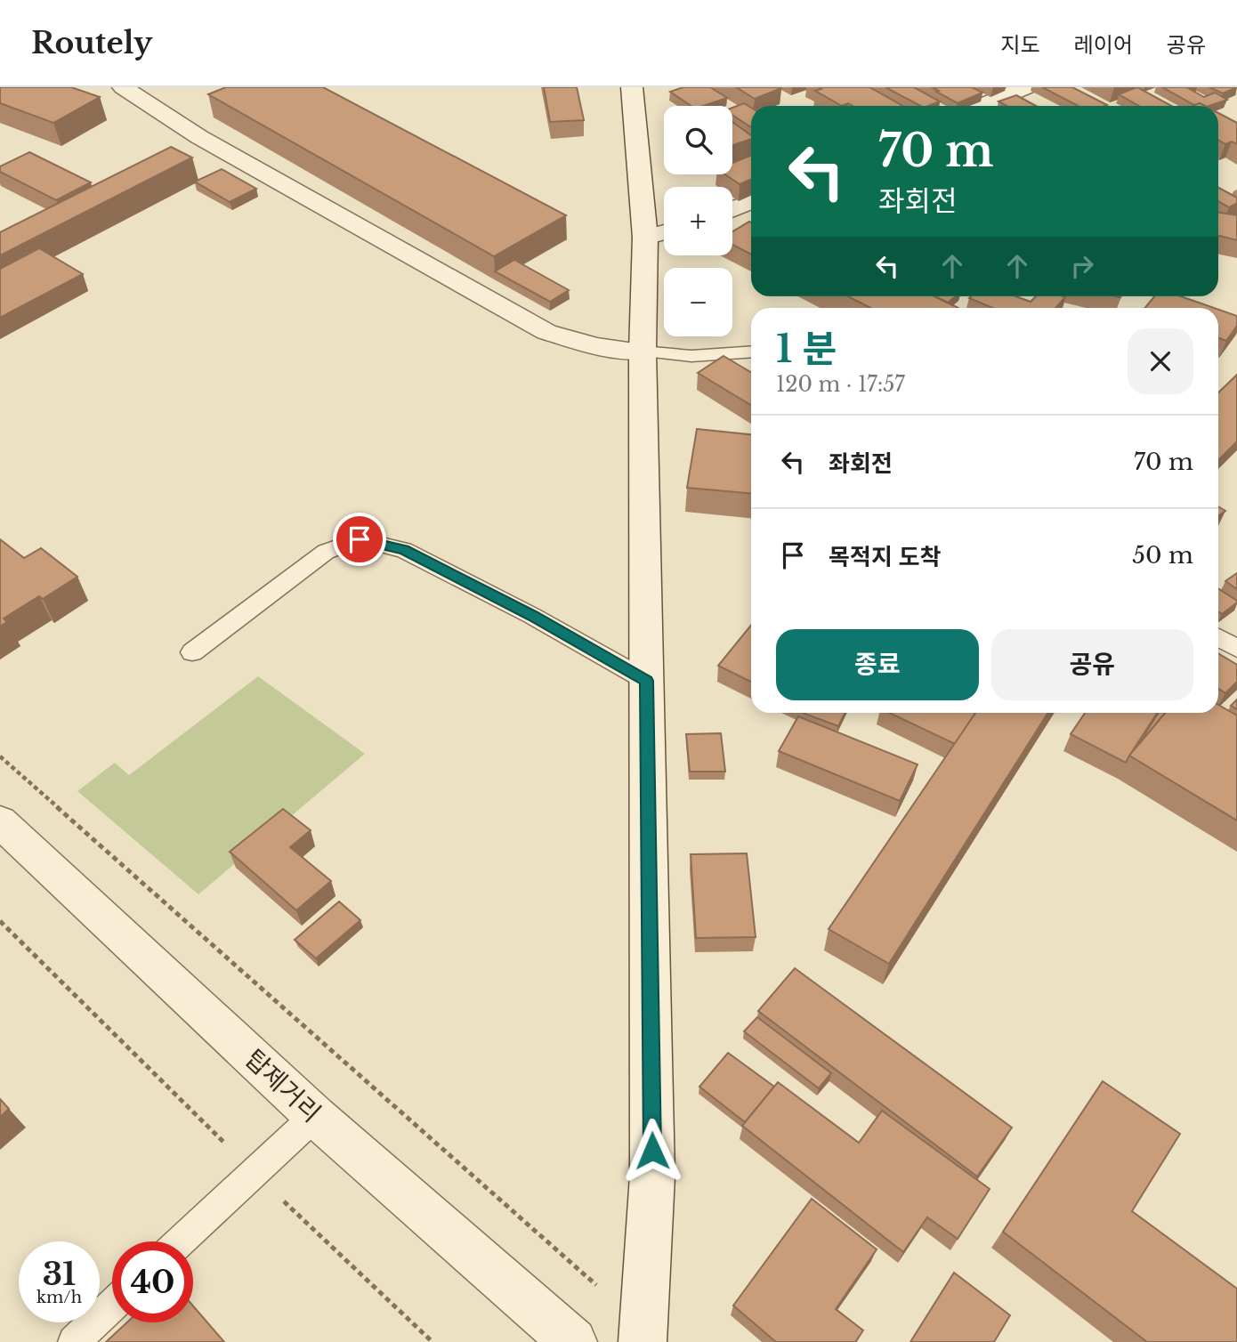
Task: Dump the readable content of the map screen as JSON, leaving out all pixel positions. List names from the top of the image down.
{
  "streets": {
    "street": ["탑제거리"]
  },
  "page": {
    "header": "Routely",
    "nav": ["지도", "레이어", "공유"],
    "map_buttons": ["+", "−"],
    "turn": ["70 m", "좌회전"],
    "heading": ["1 분", "120 m · 17:57"],
    "list": [
      {
        "name": "좌회전",
        "value": "70 m"
      },
      {
        "name": "목적지 도착",
        "value": "50 m"
      }
    ],
    "buttons": ["종료", "공유"],
    "speed": "31 km/h",
    "limit": "40"
  }
}
